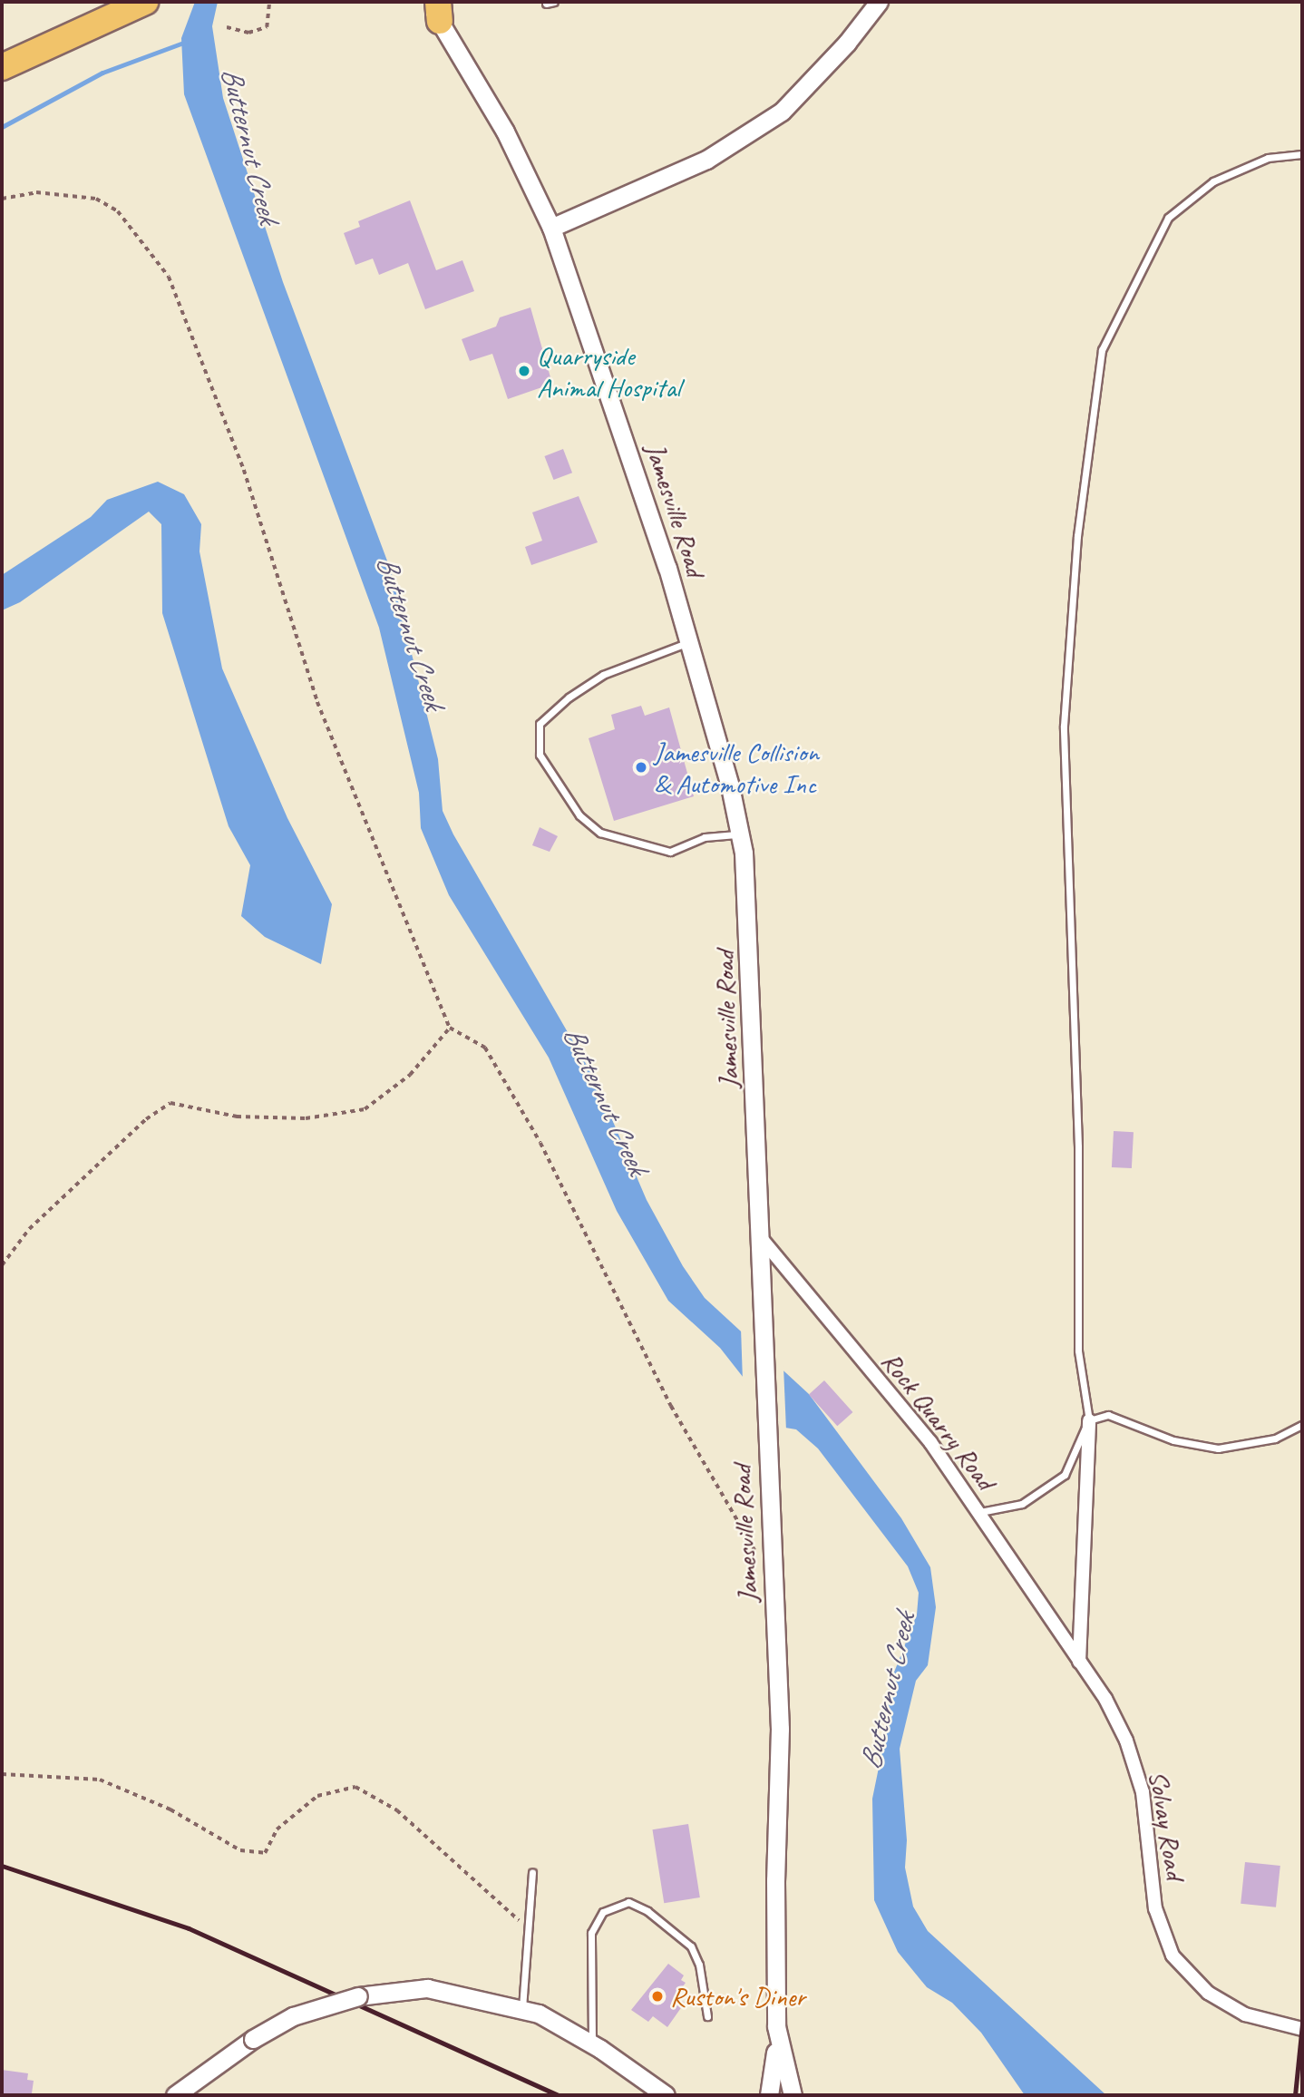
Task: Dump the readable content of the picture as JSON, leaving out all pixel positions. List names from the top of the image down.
{
  "streets": {
    "street": ["Jamesville Road", "Rock Quarry Road", "Solvay Road"]
  },
  "crossings": [
    ["Jamesville Road", "Rock Quarry Road"],
    ["Rock Quarry Road", "Solvay Road"]
  ],
  "water": ["Butternut Creek"],
  "places": ["Quarryside Animal Hospital", "Jamesville Collision & Automotive Inc", "Ruston's Diner"]
}
